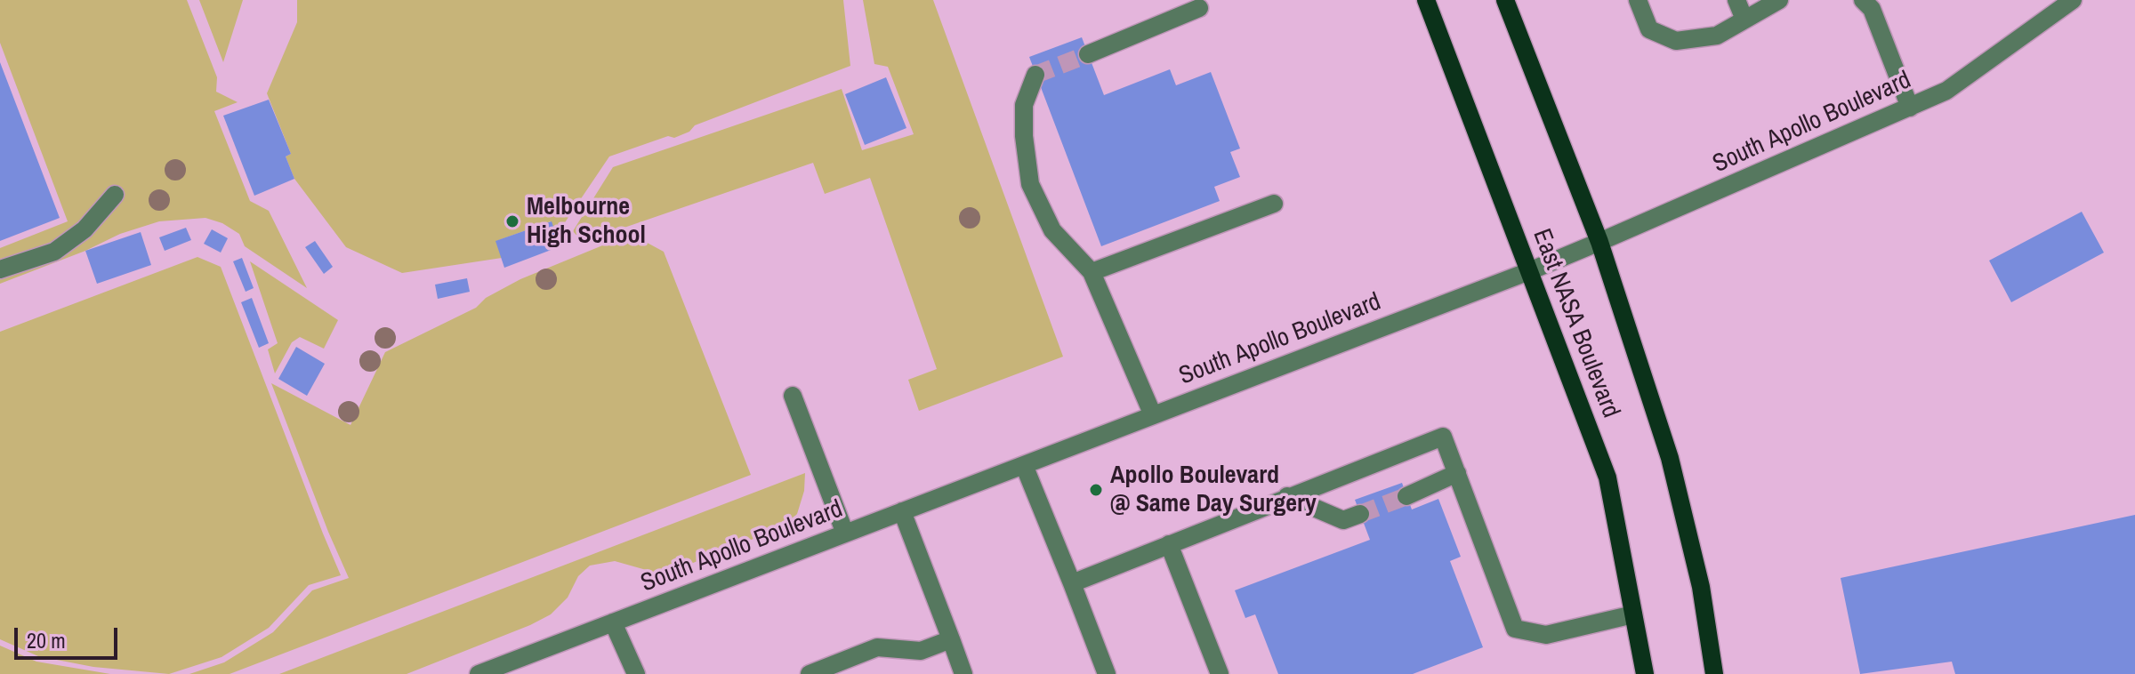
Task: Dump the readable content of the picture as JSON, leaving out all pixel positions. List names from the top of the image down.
{
  "streets": {
    "main road": ["East NASA Boulevard"],
    "street": ["South Apollo Boulevard"]
  },
  "crossings": [
    ["South Apollo Boulevard", "East NASA Boulevard"]
  ],
  "places": ["Melbourne High School", "Apollo Boulevard @ Same Day Surgery"],
  "scale_bar": "20 m"
}
